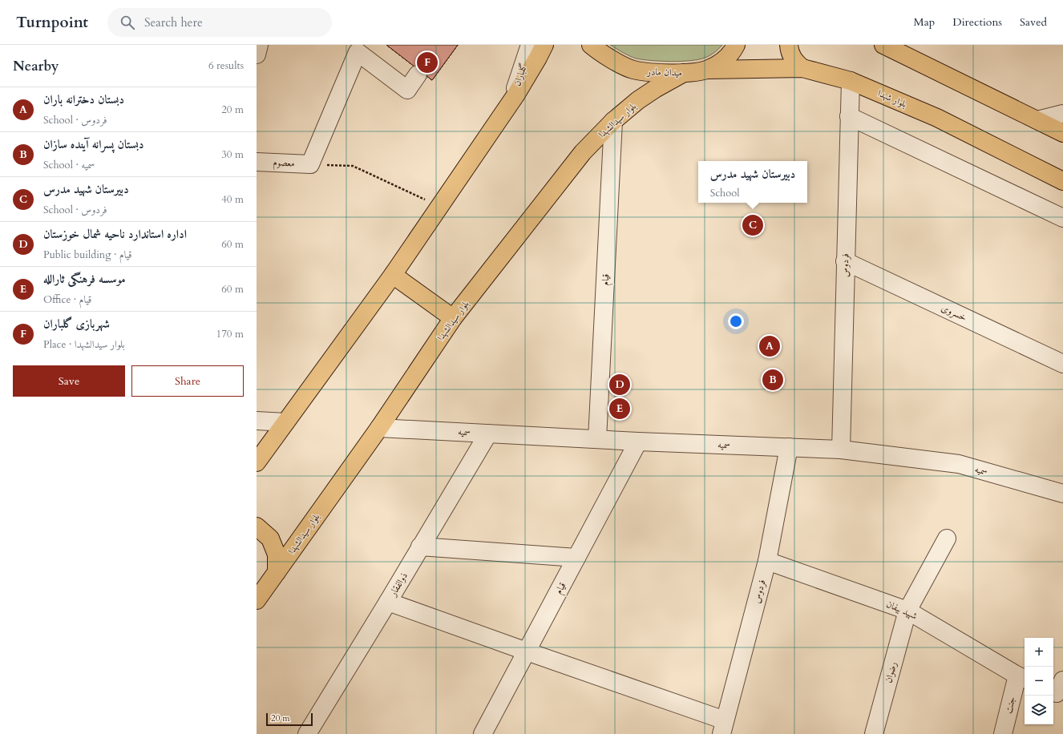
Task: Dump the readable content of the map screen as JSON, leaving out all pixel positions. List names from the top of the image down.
{
  "streets": {
    "main road": ["میدان مادر", "بلوار شهدا", "بلوار سیدالشهدا"],
    "street": [
      "گلباران",
      "معصوم",
      "فردوس",
      "قیام",
      "خسروی",
      "سمیه",
      "ذوالفقار",
      "شهید بیفان",
      "رضوان",
      "جنت"
    ]
  },
  "crossings": [
    ["میدان مادر", "بلوار شهدا"],
    ["میدان مادر", "بلوار سیدالشهدا"],
    ["بلوار شهدا", "فردوس"],
    ["بلوار سیدالشهدا", "قیام"],
    ["بلوار سیدالشهدا", "سمیه"],
    ["فردوس", "خسروی"],
    ["فردوس", "سمیه"],
    ["فردوس", "شهید بیفان"],
    ["قیام", "سمیه"],
    ["سمیه", "ذوالفقار"],
    ["شهید بیفان", "رضوان"],
    ["شهید بیفان", "جنت"]
  ],
  "scale_bar": "20 m",
  "page": {
    "header": "Turnpoint",
    "search": "Search here",
    "nav": ["Map", "Directions", "Saved"],
    "heading": ["Nearby", "6 results"],
    "pins": [
      "F",
      "C",
      "A",
      "B",
      "D",
      "E"
    ],
    "list": [
      {
        "mark": "A",
        "name": "دبستان دخترانه باران",
        "note": "School · فردوس",
        "value": "20 m"
      },
      {
        "mark": "B",
        "name": "دبستان پسرانه آینده سازان",
        "note": "School · سمیه",
        "value": "30 m"
      },
      {
        "mark": "C",
        "name": "دبیرستان شهید مدرس",
        "note": "School · فردوس",
        "value": "40 m"
      },
      {
        "mark": "D",
        "name": "اداره استاندارد ناحیه شمال خوزستان",
        "note": "Public building · قیام",
        "value": "60 m"
      },
      {
        "mark": "E",
        "name": "موسسه فرهنگی ثارالله",
        "note": "Office · قیام",
        "value": "60 m"
      },
      {
        "mark": "F",
        "name": "شهربازی گلباران",
        "note": "Place · بلوار سیدالشهدا",
        "value": "170 m"
      }
    ],
    "popup": ["دبیرستان شهید مدرس", "School"],
    "buttons": ["Save", "Share"],
    "map_buttons": ["+", "−"],
    "scale": "20 m"
  }
}
